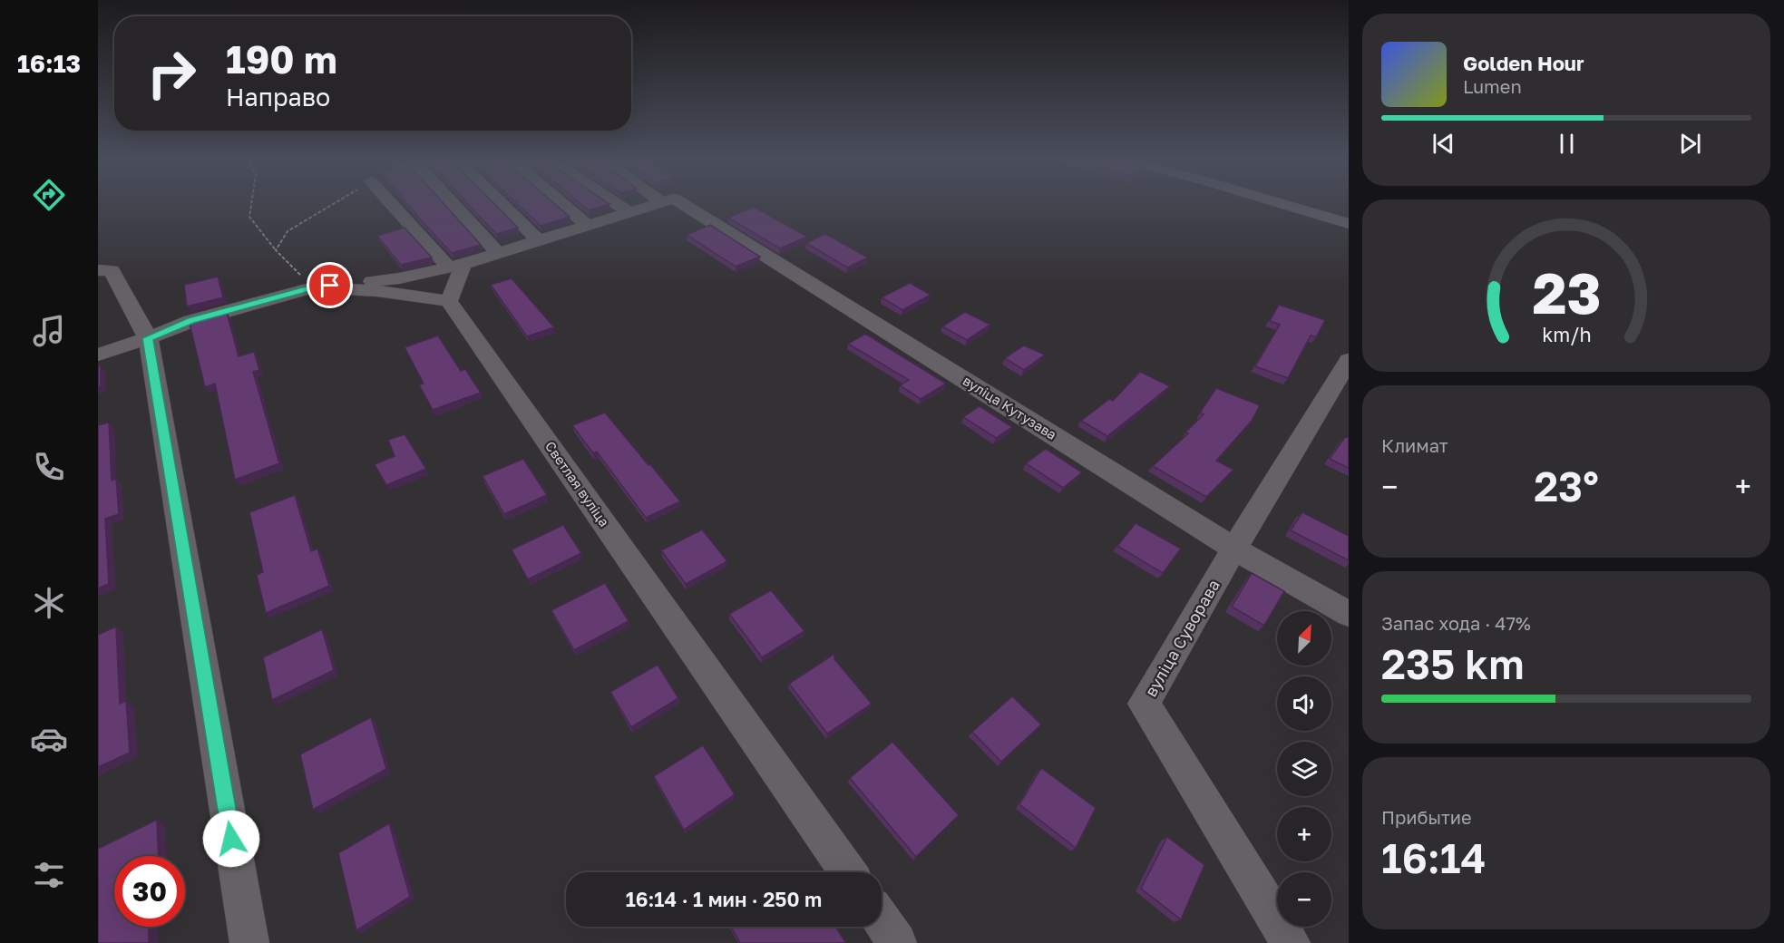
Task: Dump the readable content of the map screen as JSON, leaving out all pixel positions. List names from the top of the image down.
{
  "streets": {
    "street": ["вуліца Кутузава", "Светлая вуліца", "вуліца Суворава"]
  },
  "crossings": [
    ["вуліца Кутузава", "вуліца Суворава"]
  ],
  "north": "top right",
  "page": {
    "tabs": "16:13",
    "turn": ["190 m", "Направо"],
    "song": ["Golden Hour", "Lumen"],
    "tile": [
      "Климат",
      ["Запас хода · 47%", "235 km"],
      ["Прибытие", "16:14"]
    ],
    "heat": ["−", "23°", "+"],
    "map_buttons": ["+", "−"],
    "limit": "30",
    "trip": "16:14 · 1 мин · 250 m",
    "gauge": ["23", "km/h"]
  }
}
